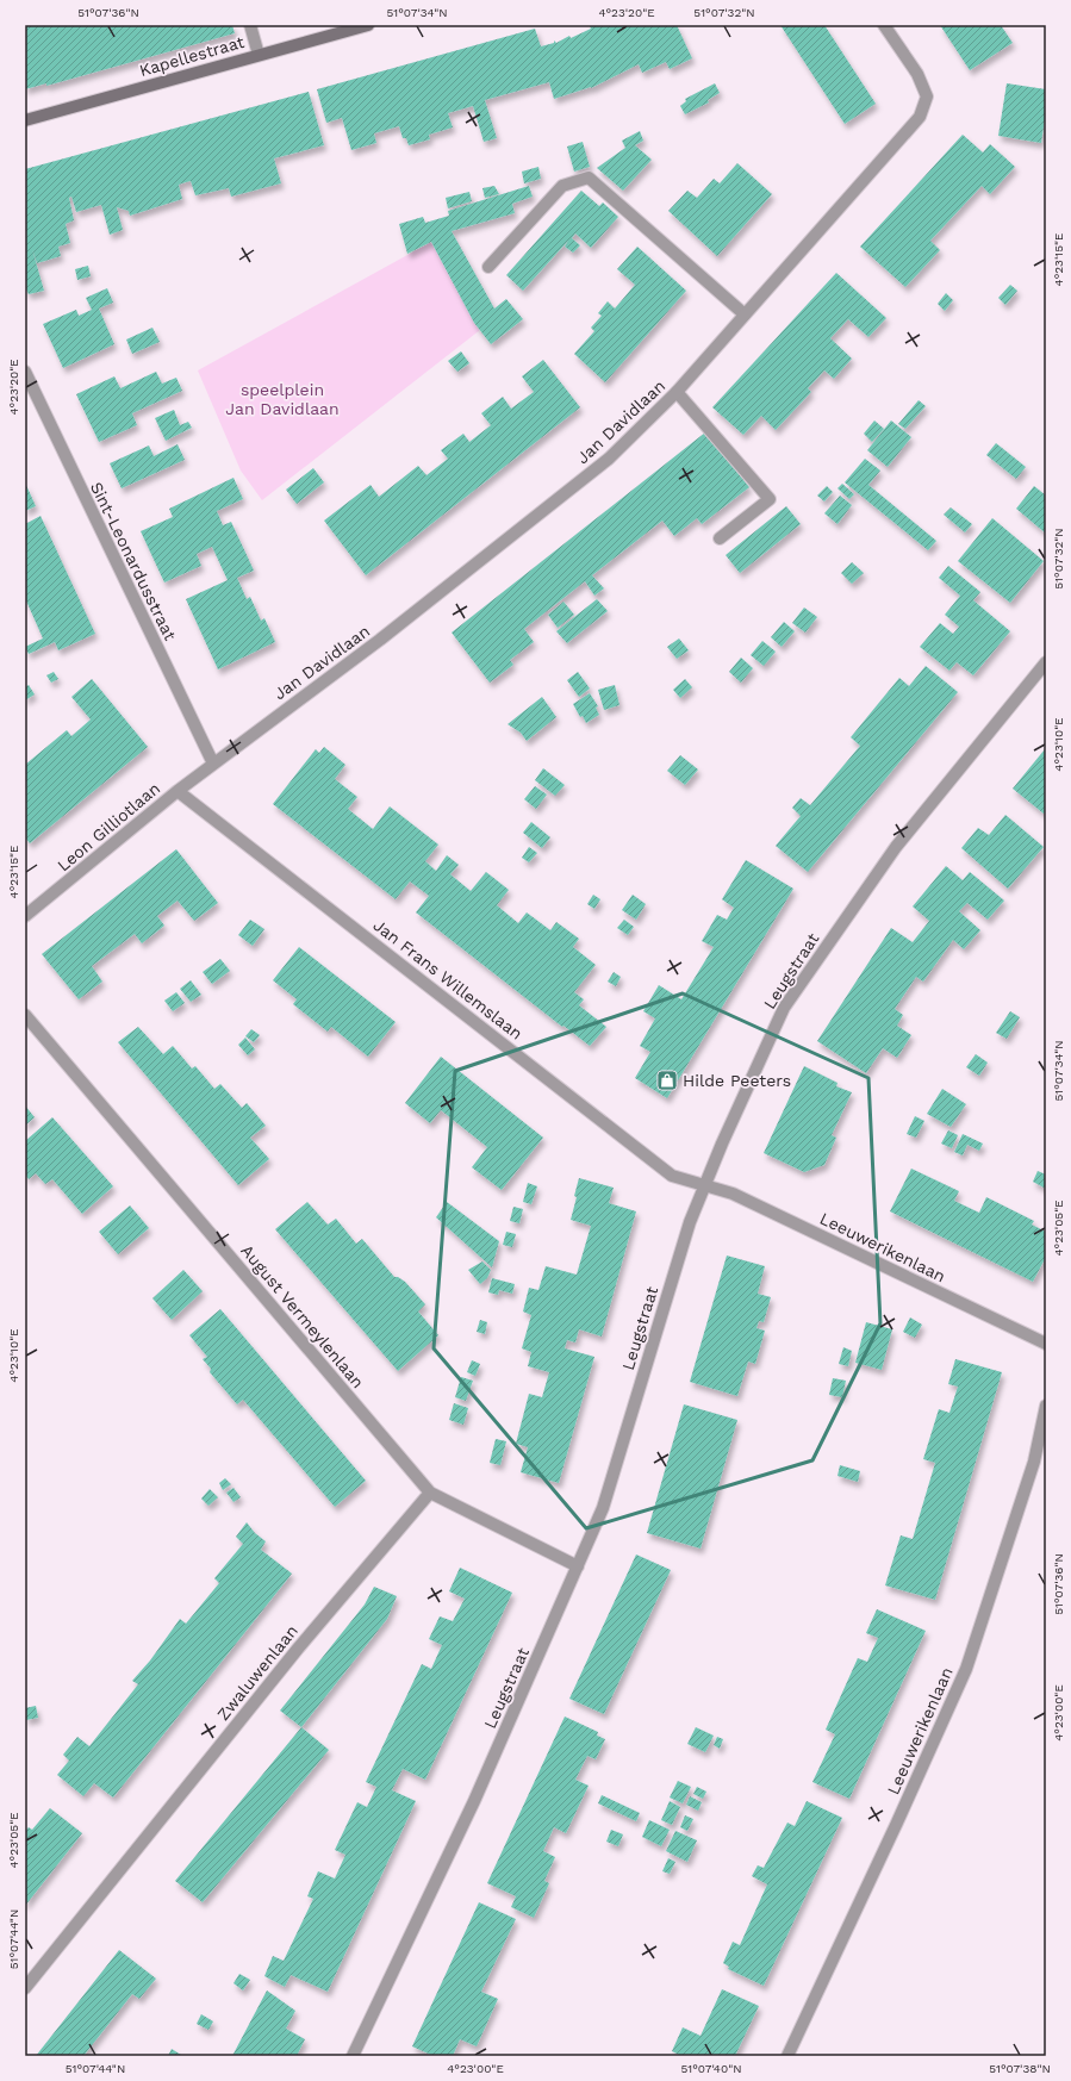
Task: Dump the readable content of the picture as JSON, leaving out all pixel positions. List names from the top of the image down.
{
  "streets": {
    "street": [
      "Kapellestraat",
      "Jan Davidlaan",
      "Sint-Leonardusstraat",
      "Leon Gilliotlaan",
      "Leugstraat",
      "Jan Frans Willemslaan",
      "Leeuwerikenlaan",
      "August Vermeylenlaan",
      "Zwaluwenlaan"
    ]
  },
  "crossings": [
    ["Jan Davidlaan", "Sint-Leonardusstraat"],
    ["Jan Davidlaan", "Leon Gilliotlaan"],
    ["Sint-Leonardusstraat", "Leon Gilliotlaan"],
    ["Leon Gilliotlaan", "Jan Frans Willemslaan"],
    ["Leugstraat", "Jan Frans Willemslaan"],
    ["Leugstraat", "Leeuwerikenlaan"],
    ["Leugstraat", "August Vermeylenlaan"],
    ["Jan Frans Willemslaan", "Leeuwerikenlaan"],
    ["August Vermeylenlaan", "Zwaluwenlaan"]
  ],
  "parks": ["speelplein Jan Davidlaan"],
  "places": {
    "shop": ["Hilde Peeters"]
  },
  "coordinates": [
    "51°07'36\"N",
    "51°07'34\"N",
    "4°23'20\"E",
    "51°07'32\"N",
    "4°23'15\"E",
    "4°23'10\"E",
    "4°23'05\"E",
    "4°23'00\"E",
    "51°07'44\"N",
    "51°07'40\"N",
    "51°07'38\"N"
  ]
}
